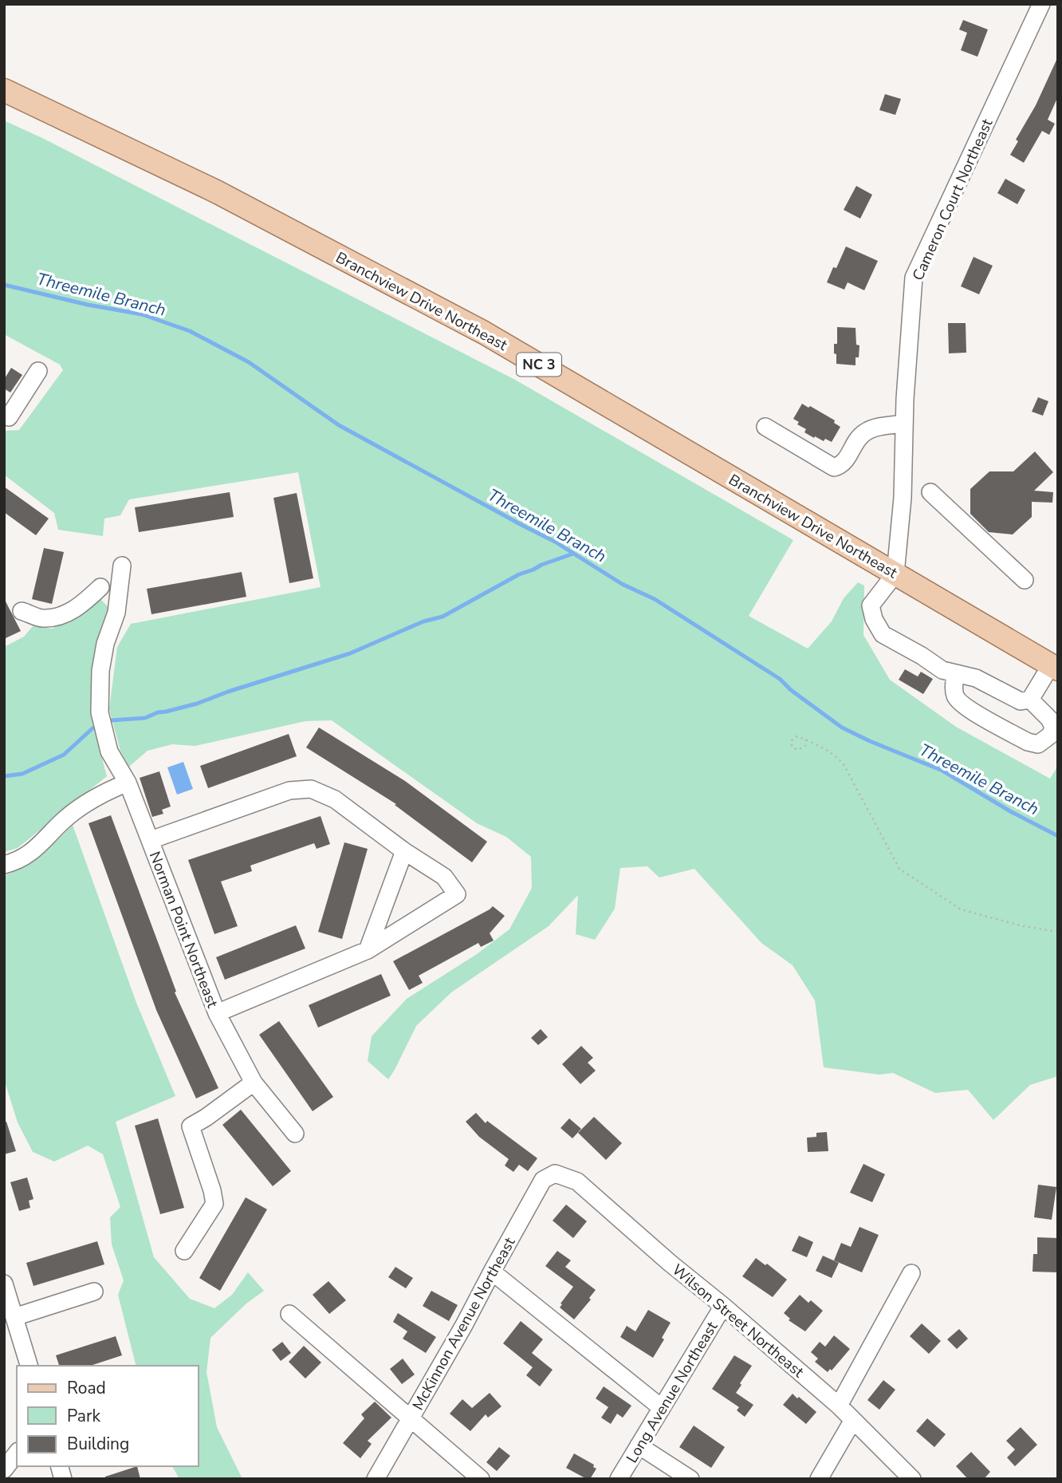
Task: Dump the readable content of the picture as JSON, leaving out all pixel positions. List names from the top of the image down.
{
  "streets": {
    "main road": ["Branchview Drive Northeast", "NC 3"],
    "street": [
      "Cameron Court Northeast",
      "Norman Point Northeast",
      "Wilson Street Northeast",
      "McKinnon Avenue Northeast",
      "Long Avenue Northeast"
    ]
  },
  "crossings": [
    ["Cameron Court Northeast", "Branchview Drive Northeast"],
    ["Wilson Street Northeast", "McKinnon Avenue Northeast"],
    ["Wilson Street Northeast", "Long Avenue Northeast"]
  ],
  "water": ["Threemile Branch"],
  "legend": ["Road", "Park", "Building"]
}
